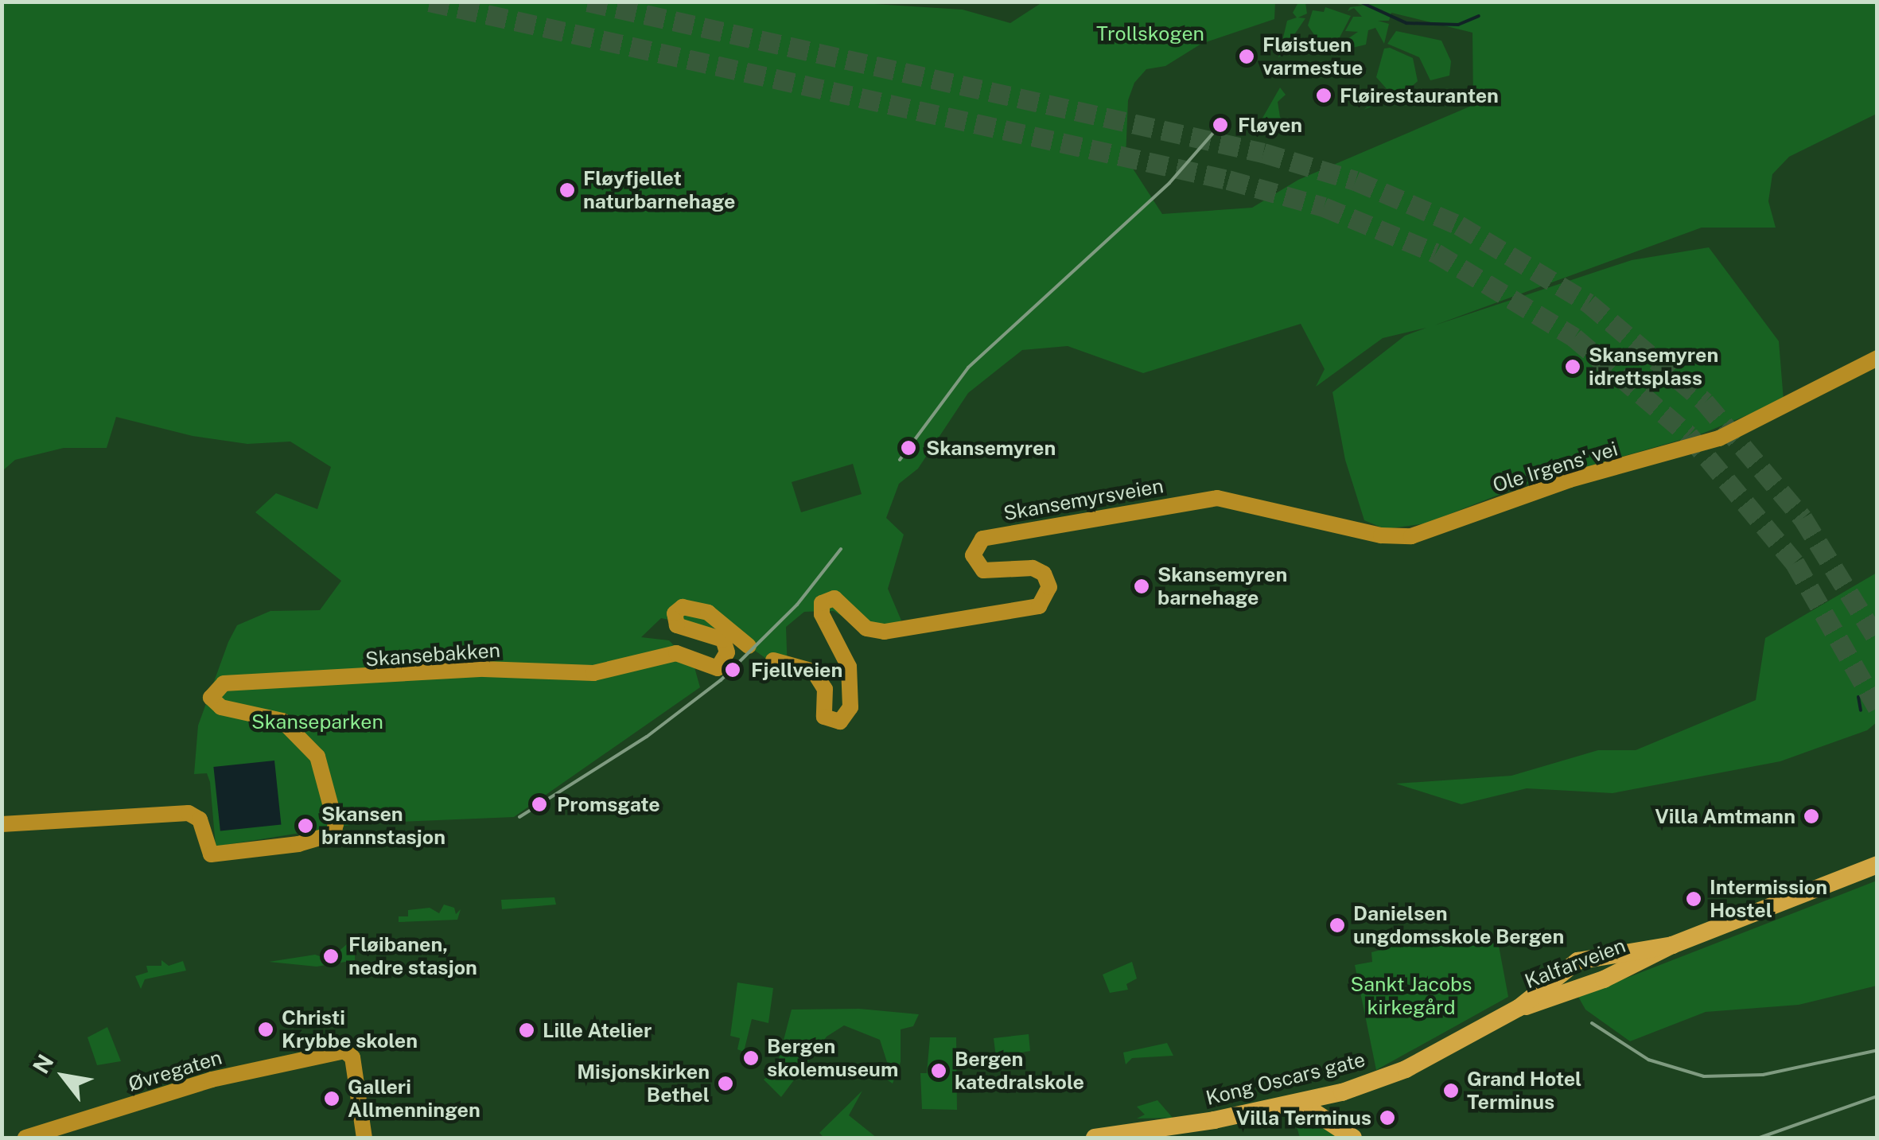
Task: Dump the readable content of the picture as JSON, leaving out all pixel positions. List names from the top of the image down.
{
  "streets": {
    "main road": ["Kalfarveien", "Kong Oscars gate"],
    "street": [
      "Ole Irgens' vei",
      "Skansemyrsveien",
      "Skansebakken",
      "Øvregaten"
    ]
  },
  "crossings": [
    ["Ole Irgens' vei", "Skansemyrsveien"],
    ["Kalfarveien", "Kong Oscars gate"]
  ],
  "parks": ["Trollskogen", "Skanseparken", "Sankt Jacobs kirkegård"],
  "places": [
    "Fløistuen varmestue",
    "Fløirestauranten",
    "Fløyen",
    "Fløyfjellet naturbarnehage",
    "Skansemyren idrettsplass",
    "Skansemyren",
    "Skansemyren barnehage",
    "Fjellveien",
    "Promsgate",
    "Villa Amtmann",
    "Skansen brannstasjon",
    "Intermission Hostel",
    "Danielsen ungdomsskole Bergen",
    "Fløibanen, nedre stasjon",
    "Christi Krybbe skolen",
    "Lille Atelier",
    "Bergen skolemuseum",
    "Bergen katedralskole",
    "Misjonskirken Bethel",
    "Grand Hotel Terminus",
    "Galleri Allmenningen",
    "Villa Terminus"
  ],
  "north": "top left"
}
